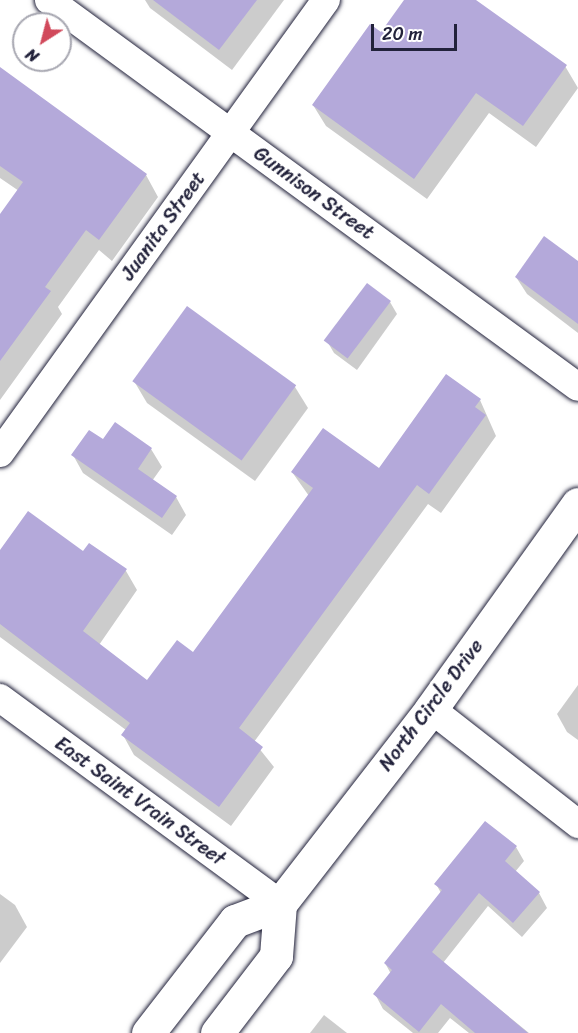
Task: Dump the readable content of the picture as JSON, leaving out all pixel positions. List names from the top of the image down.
{
  "streets": {
    "main road": ["North Circle Drive"],
    "street": ["Gunnison Street", "Juanita Street", "East Saint Vrain Street"]
  },
  "crossings": [
    ["Gunnison Street", "Juanita Street"],
    ["North Circle Drive", "East Saint Vrain Street"]
  ],
  "scale_bar": "20 m",
  "north": "bottom left"
}
